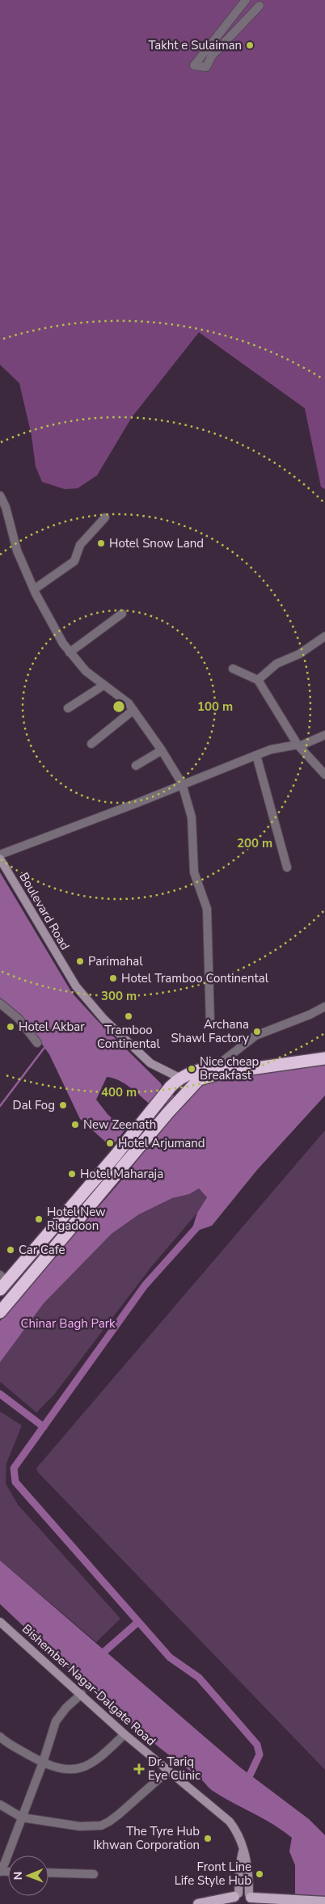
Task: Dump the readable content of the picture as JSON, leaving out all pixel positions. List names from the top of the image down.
{
  "streets": {
    "street": ["Boulevard Road", "Bishember Nagar-Dalgate Road"]
  },
  "parks": ["Chinar Bagh Park"],
  "places": {
    "other": [
      "Takht e Sulaiman",
      "Hotel Snow Land",
      "Parimahal",
      "Hotel Tramboo Continental",
      "Tramboo Continental",
      "Hotel Akbar",
      "Archana Shawl Factory",
      "Nice cheap Breakfast",
      "Dal Fog",
      "New Zeenath",
      "Hotel Arjumand",
      "Hotel Maharaja",
      "Hotel New Rigadoon",
      "Car Cafe",
      "The Tyre Hub Ikhwan Corporation",
      "Front Line Life Style Hub"
    ],
    "health": ["Dr. Tariq Eye Clinic"]
  },
  "north": "left",
  "rings": [
    "100 m",
    "200 m",
    "300 m",
    "400 m"
  ]
}
